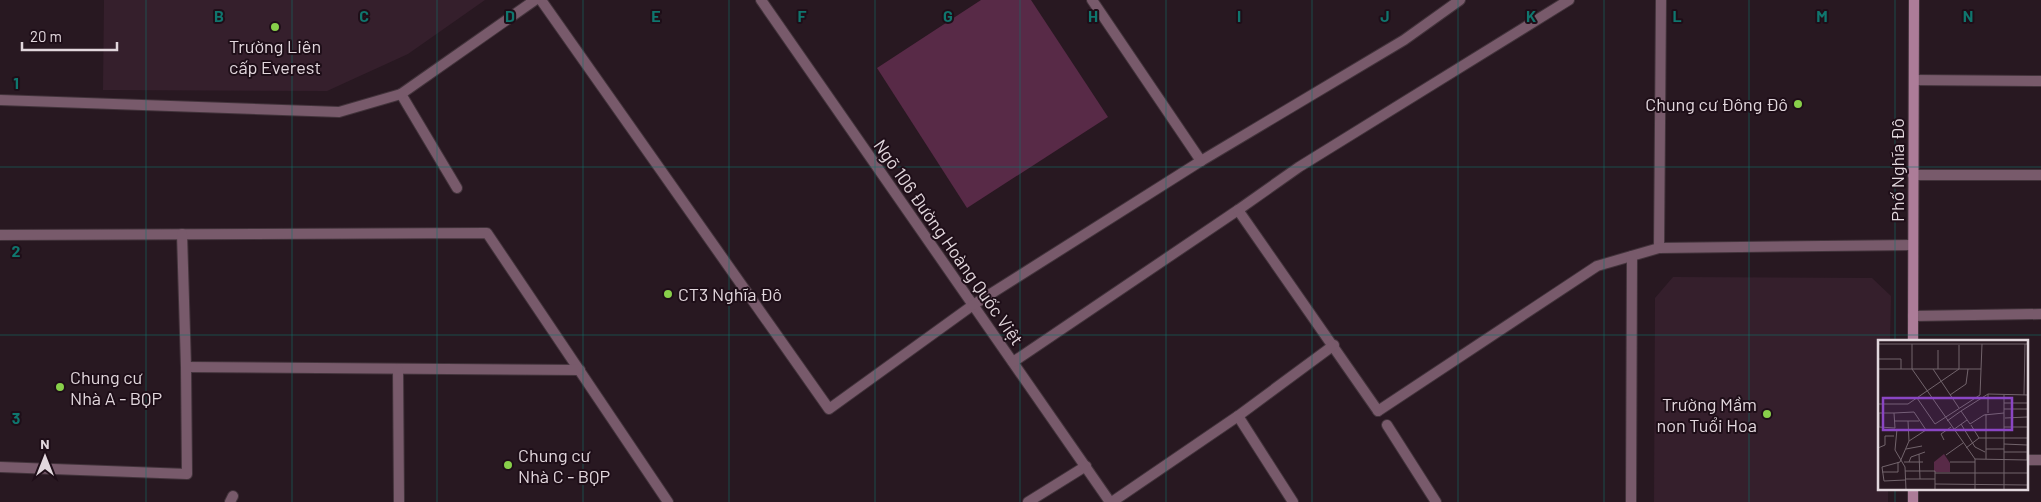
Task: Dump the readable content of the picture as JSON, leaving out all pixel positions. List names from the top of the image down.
{
  "streets": {
    "street": ["Phố Nghĩa Đô", "Ngõ 106 Đường Hoàng Quốc Việt"]
  },
  "places": [
    "Trường Liên cấp Everest",
    "Chung cư Đông Đô",
    "CT3 Nghĩa Đô",
    "Chung cư Nhà A - BQP",
    "Trường Mầm non Tuổi Hoa",
    "Chung cư Nhà C - BQP"
  ],
  "scale_bar": "20 m",
  "north": "top",
  "grid": {
    "columns": [
      "B",
      "C",
      "D",
      "E",
      "F",
      "G",
      "H",
      "I",
      "J",
      "K",
      "L",
      "M",
      "N"
    ],
    "rows": ["1", "2", "3"]
  }
}
